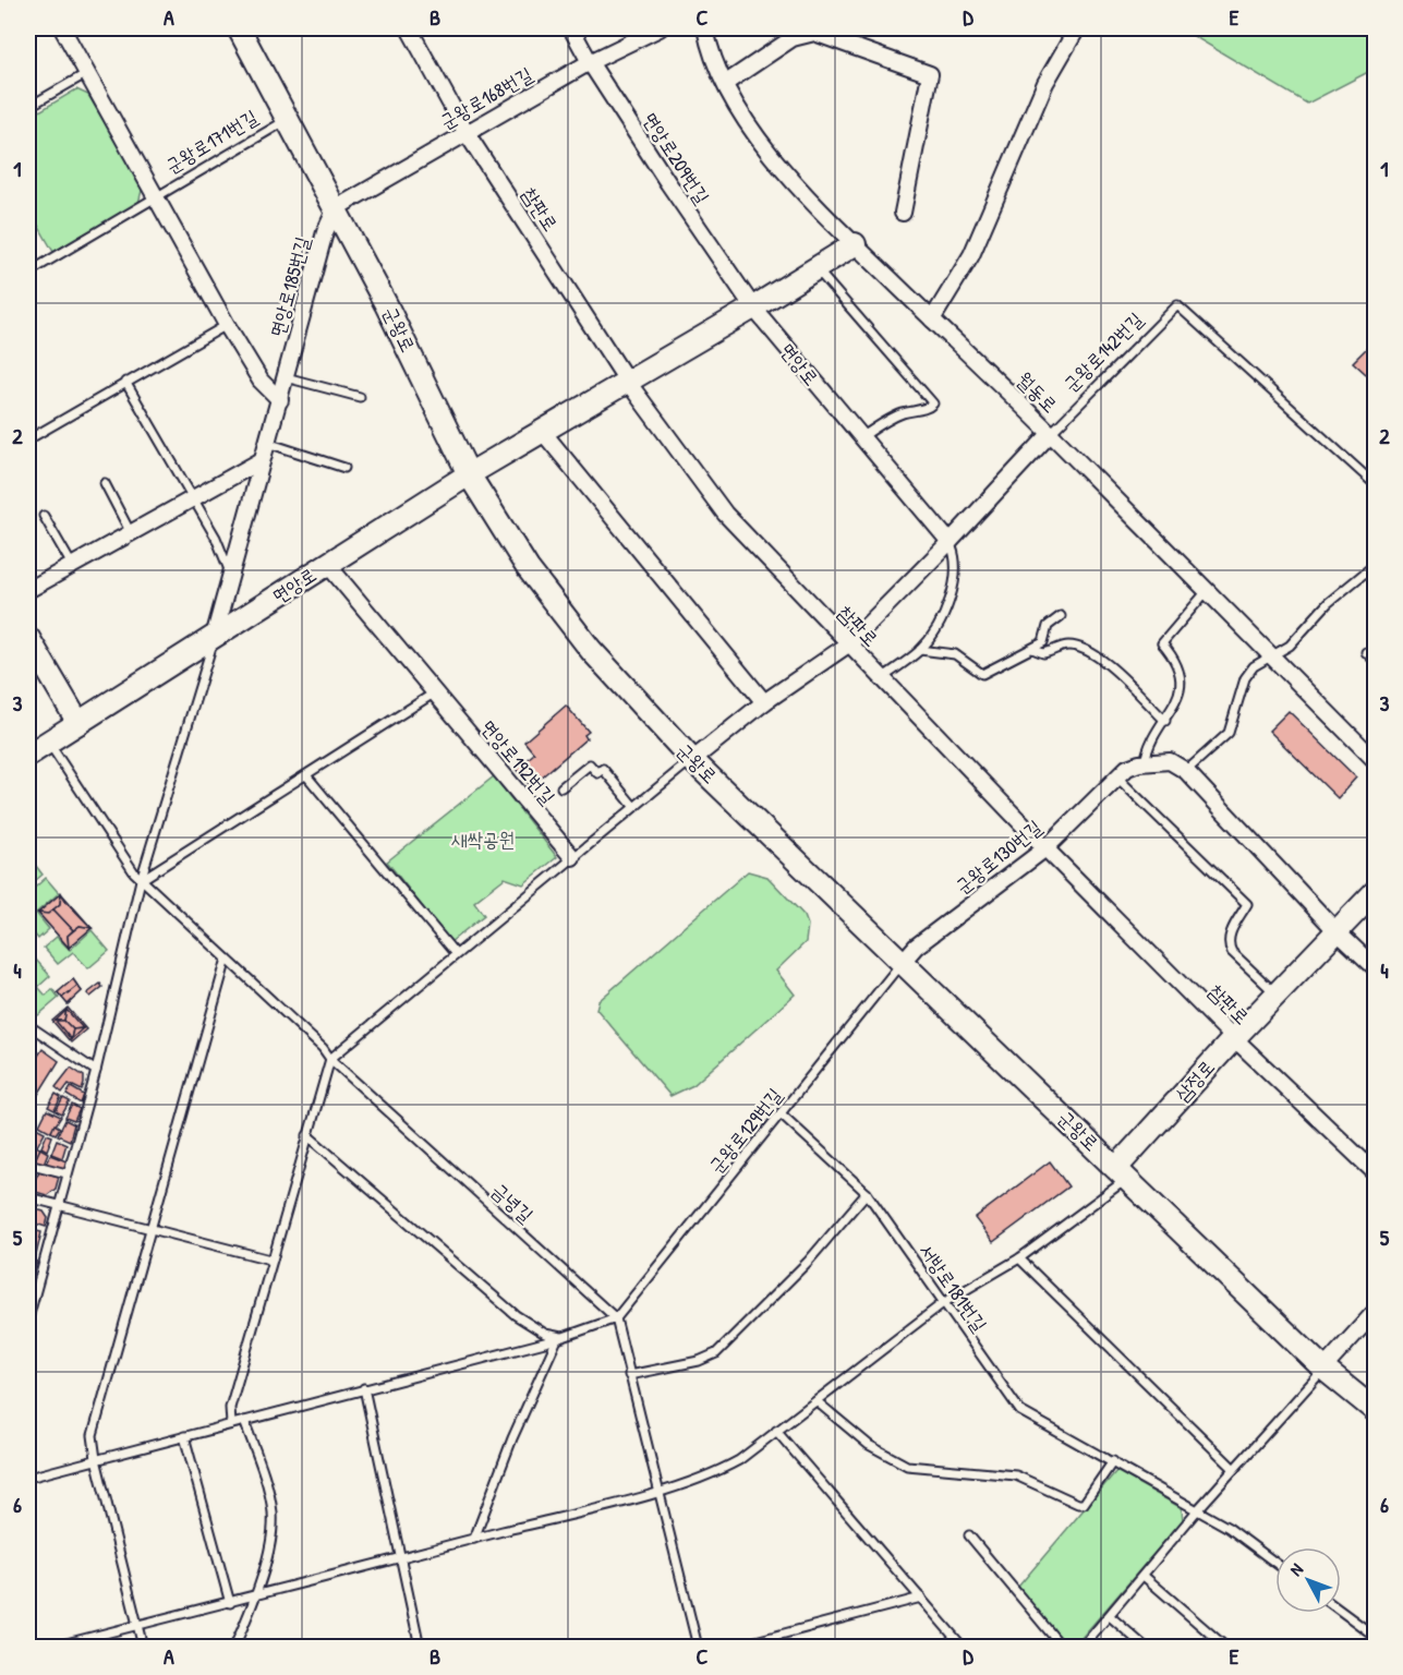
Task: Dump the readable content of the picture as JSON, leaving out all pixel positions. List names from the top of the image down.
{
  "streets": {
    "main road": ["군왕로", "면앙로", "삼정로"],
    "street": [
      "군왕로168번길",
      "군왕로171번길",
      "면앙로209번길",
      "참판로",
      "면앙로185번길",
      "군왕로142번길",
      "월동로",
      "면앙로192번길",
      "군왕로130번길"
    ],
    "lane": ["군왕로129번길", "금녕길", "서방로181번길"]
  },
  "crossings": [
    ["군왕로168번길", "면앙로209번길"],
    ["군왕로168번길", "참판로"],
    ["군왕로168번길", "면앙로185번길"],
    ["군왕로168번길", "군왕로"],
    ["군왕로171번길", "면앙로185번길"],
    ["군왕로171번길", "군왕로"],
    ["면앙로209번길", "면앙로"],
    ["참판로", "군왕로142번길"],
    ["참판로", "면앙로"],
    ["참판로", "군왕로130번길"],
    ["참판로", "삼정로"],
    ["면앙로185번길", "군왕로"],
    ["면앙로185번길", "면앙로"],
    ["군왕로", "군왕로142번길"],
    ["군왕로", "면앙로"],
    ["군왕로", "군왕로130번길"],
    ["군왕로", "삼정로"],
    ["군왕로", "군왕로129번길"],
    ["군왕로142번길", "월동로"],
    ["면앙로", "월동로"],
    ["면앙로", "면앙로192번길"],
    ["군왕로130번길", "군왕로129번길"],
    ["군왕로129번길", "금녕길"],
    ["군왕로129번길", "서방로181번길"]
  ],
  "parks": ["새싹공원"],
  "north": "top left",
  "grid": {
    "columns": [
      "A",
      "B",
      "C",
      "D",
      "E"
    ],
    "rows": [
      "1",
      "2",
      "3",
      "4",
      "5",
      "6"
    ]
  }
}
